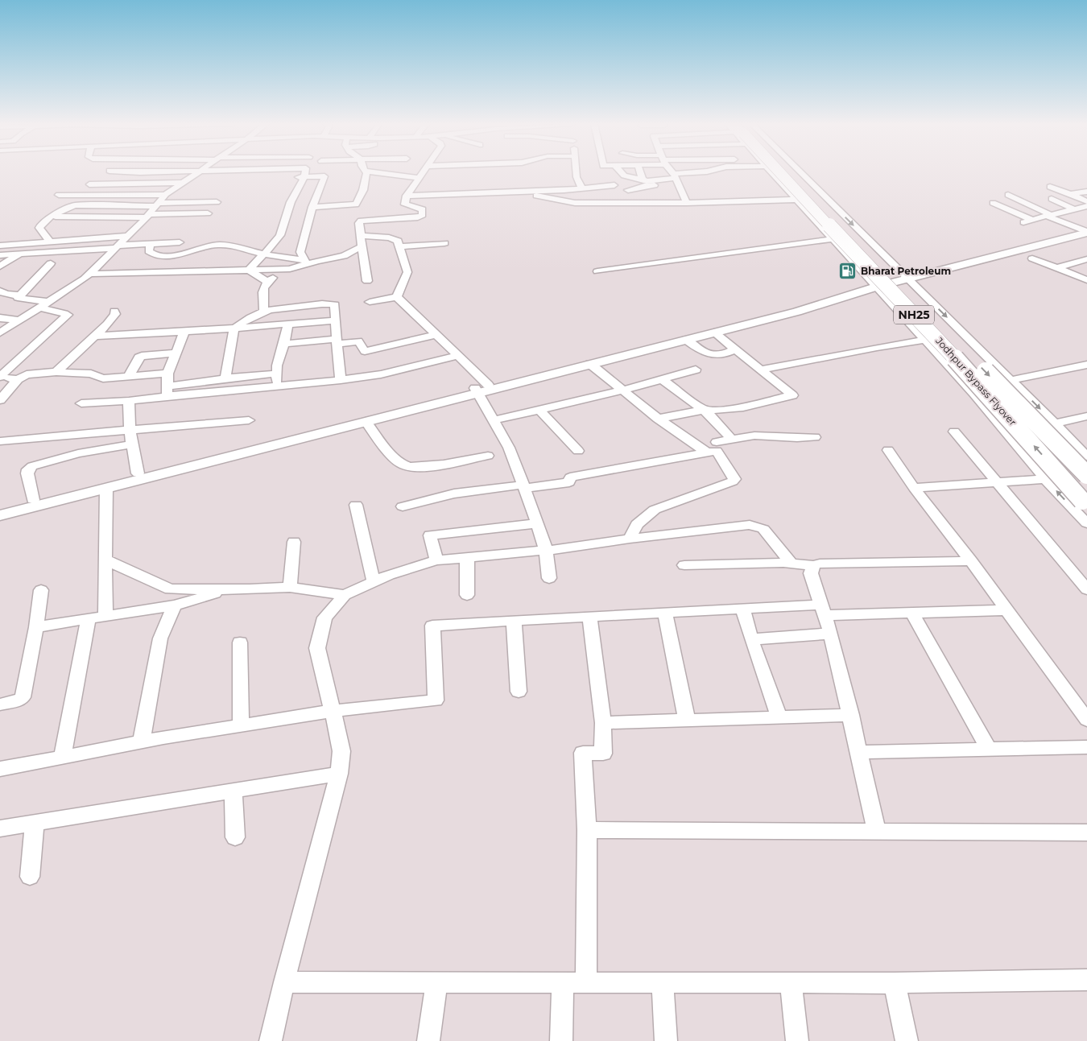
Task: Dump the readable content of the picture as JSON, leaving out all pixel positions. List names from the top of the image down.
{
  "streets": {
    "highway": ["NH25", "Jodhpur Bypass Flyover"]
  },
  "places": {
    "fuel station": ["Bharat Petroleum"]
  }
}
